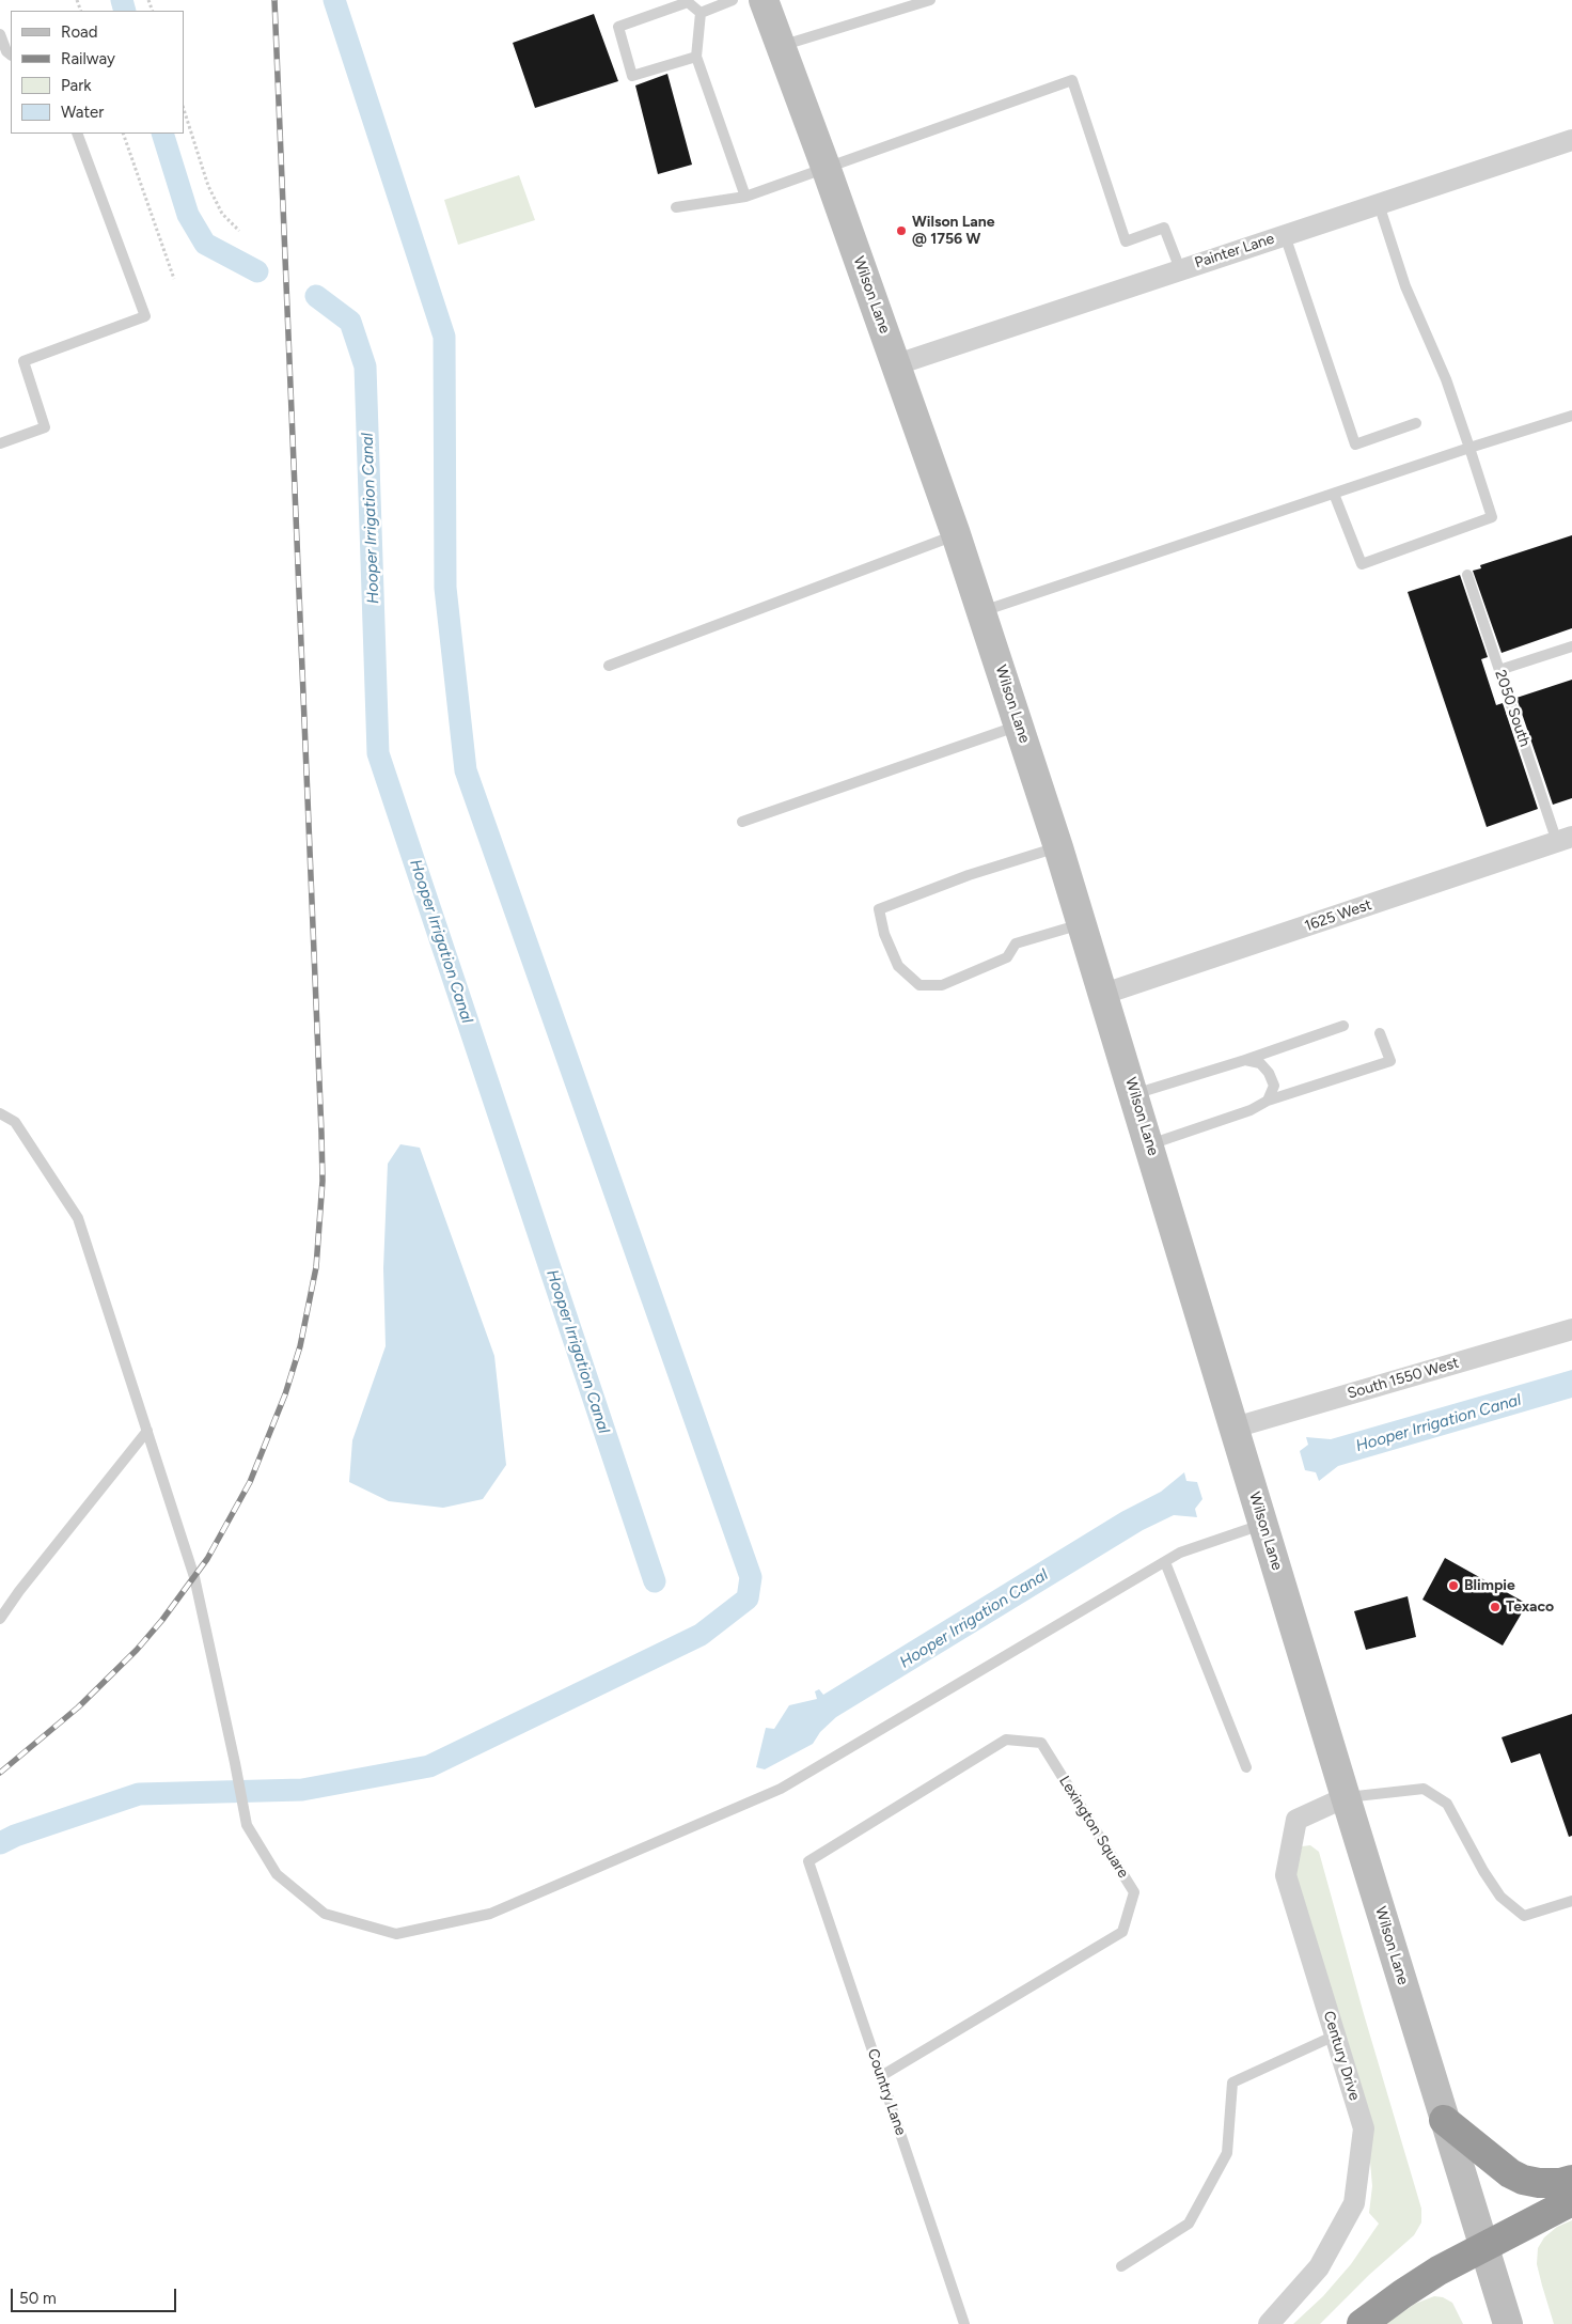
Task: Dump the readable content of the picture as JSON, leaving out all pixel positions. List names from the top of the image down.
{
  "streets": {
    "main road": ["Wilson Lane"],
    "street": [
      "Painter Lane",
      "1625 West",
      "South 1550 West",
      "Century Drive"
    ],
    "lane": ["2050 South", "Lexington Square", "Country Lane"]
  },
  "crossings": [
    ["Painter Lane", "Wilson Lane"],
    ["Wilson Lane", "1625 West"],
    ["Wilson Lane", "South 1550 West"],
    ["Wilson Lane", "Century Drive"],
    ["2050 South", "1625 West"],
    ["Lexington Square", "Country Lane"]
  ],
  "water": ["Hooper Irrigation Canal"],
  "places": ["Wilson Lane @ 1756 W", "Blimpie", "Texaco"],
  "legend": [
    "Road",
    "Railway",
    "Park",
    "Water"
  ],
  "scale_bar": "50 m"
}
